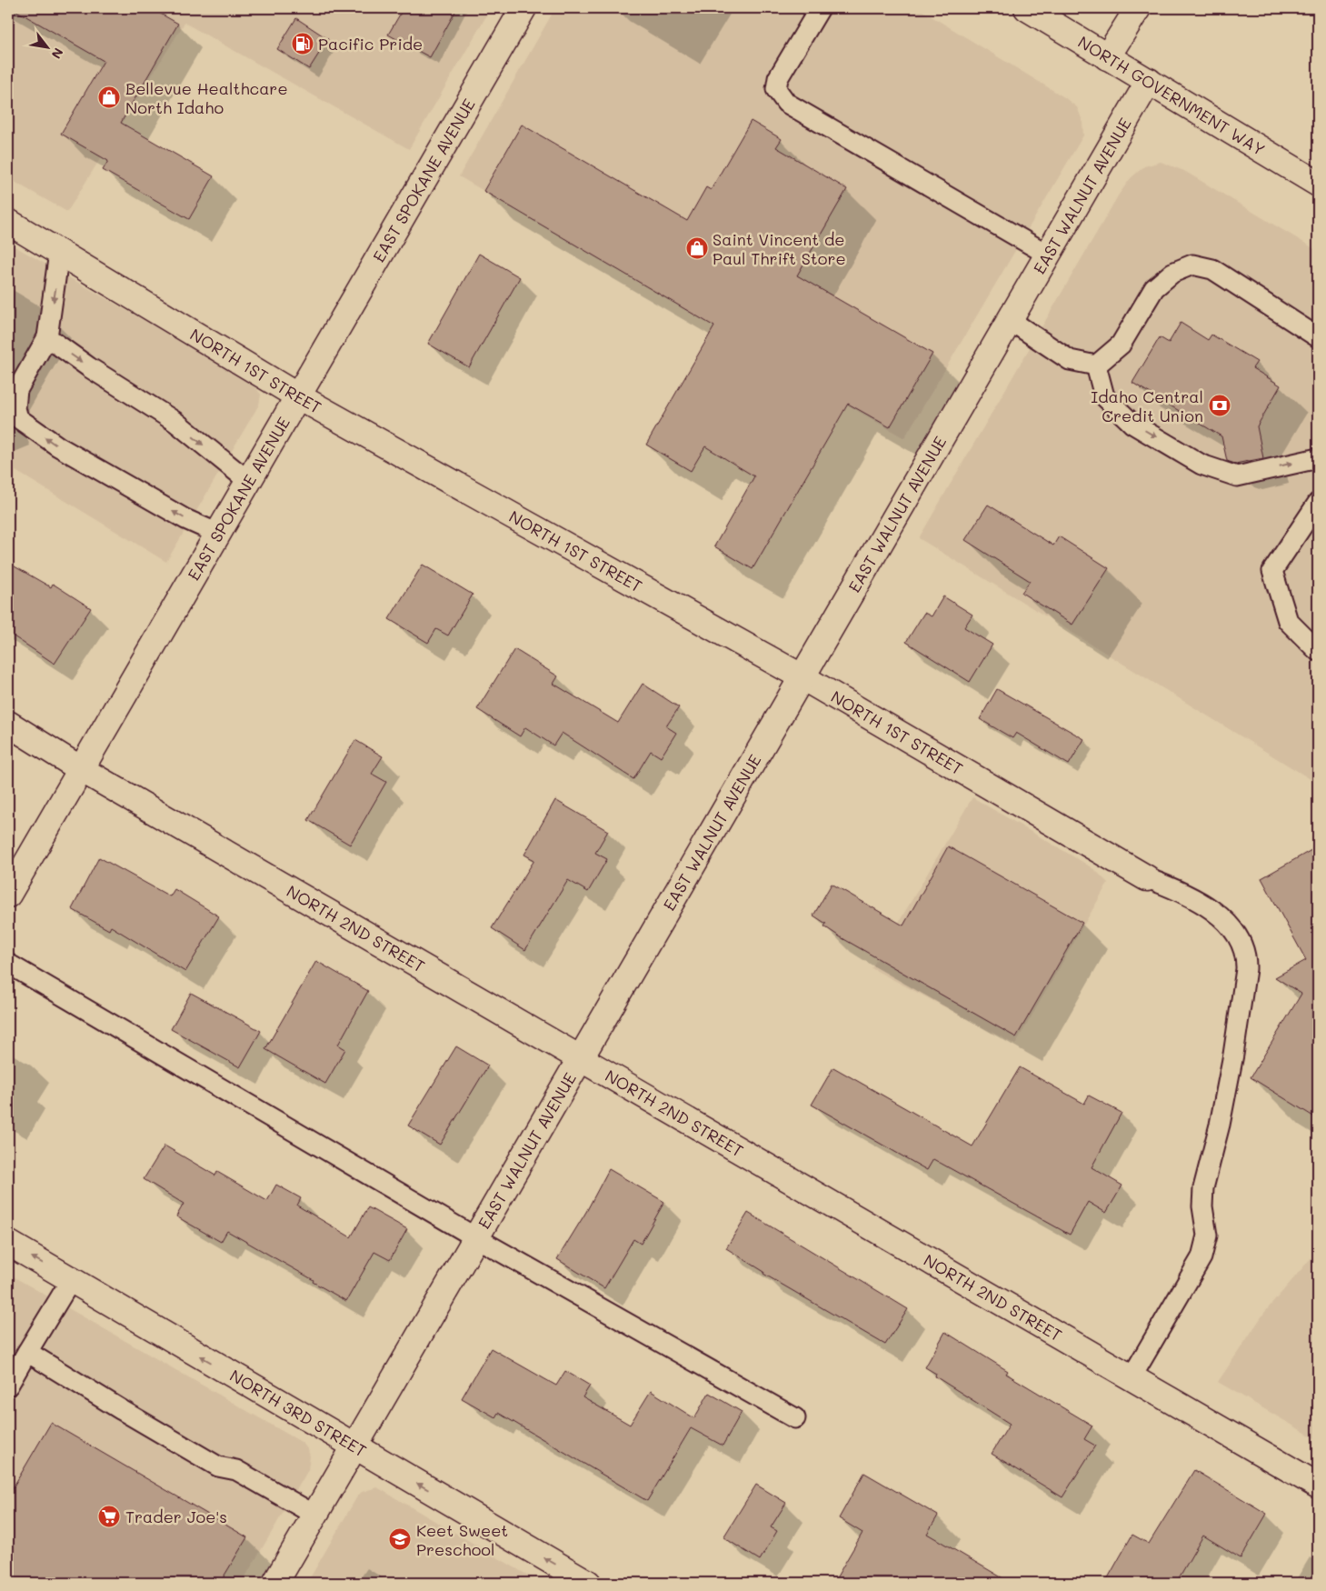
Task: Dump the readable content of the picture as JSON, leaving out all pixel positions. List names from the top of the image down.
{
  "streets": {
    "street": [
      "NORTH GOVERNMENT WAY",
      "EAST SPOKANE AVENUE",
      "EAST WALNUT AVENUE",
      "NORTH 1ST STREET",
      "NORTH 2ND STREET",
      "NORTH 3RD STREET"
    ]
  },
  "crossings": [
    ["NORTH GOVERNMENT WAY", "EAST WALNUT AVENUE"],
    ["EAST SPOKANE AVENUE", "NORTH 1ST STREET"],
    ["EAST SPOKANE AVENUE", "NORTH 2ND STREET"],
    ["EAST WALNUT AVENUE", "NORTH 1ST STREET"],
    ["EAST WALNUT AVENUE", "NORTH 2ND STREET"],
    ["EAST WALNUT AVENUE", "NORTH 3RD STREET"]
  ],
  "one_way": ["NORTH 3RD STREET"],
  "places": {
    "fuel station": ["Pacific Pride"],
    "shop": ["Bellevue Healthcare North Idaho", "Saint Vincent de Paul Thrift Store"],
    "bank": ["Idaho Central Credit Union"],
    "supermarket": ["Trader Joe's"],
    "school or university": ["Keet Sweet Preschool"]
  },
  "north": "bottom right"
}
